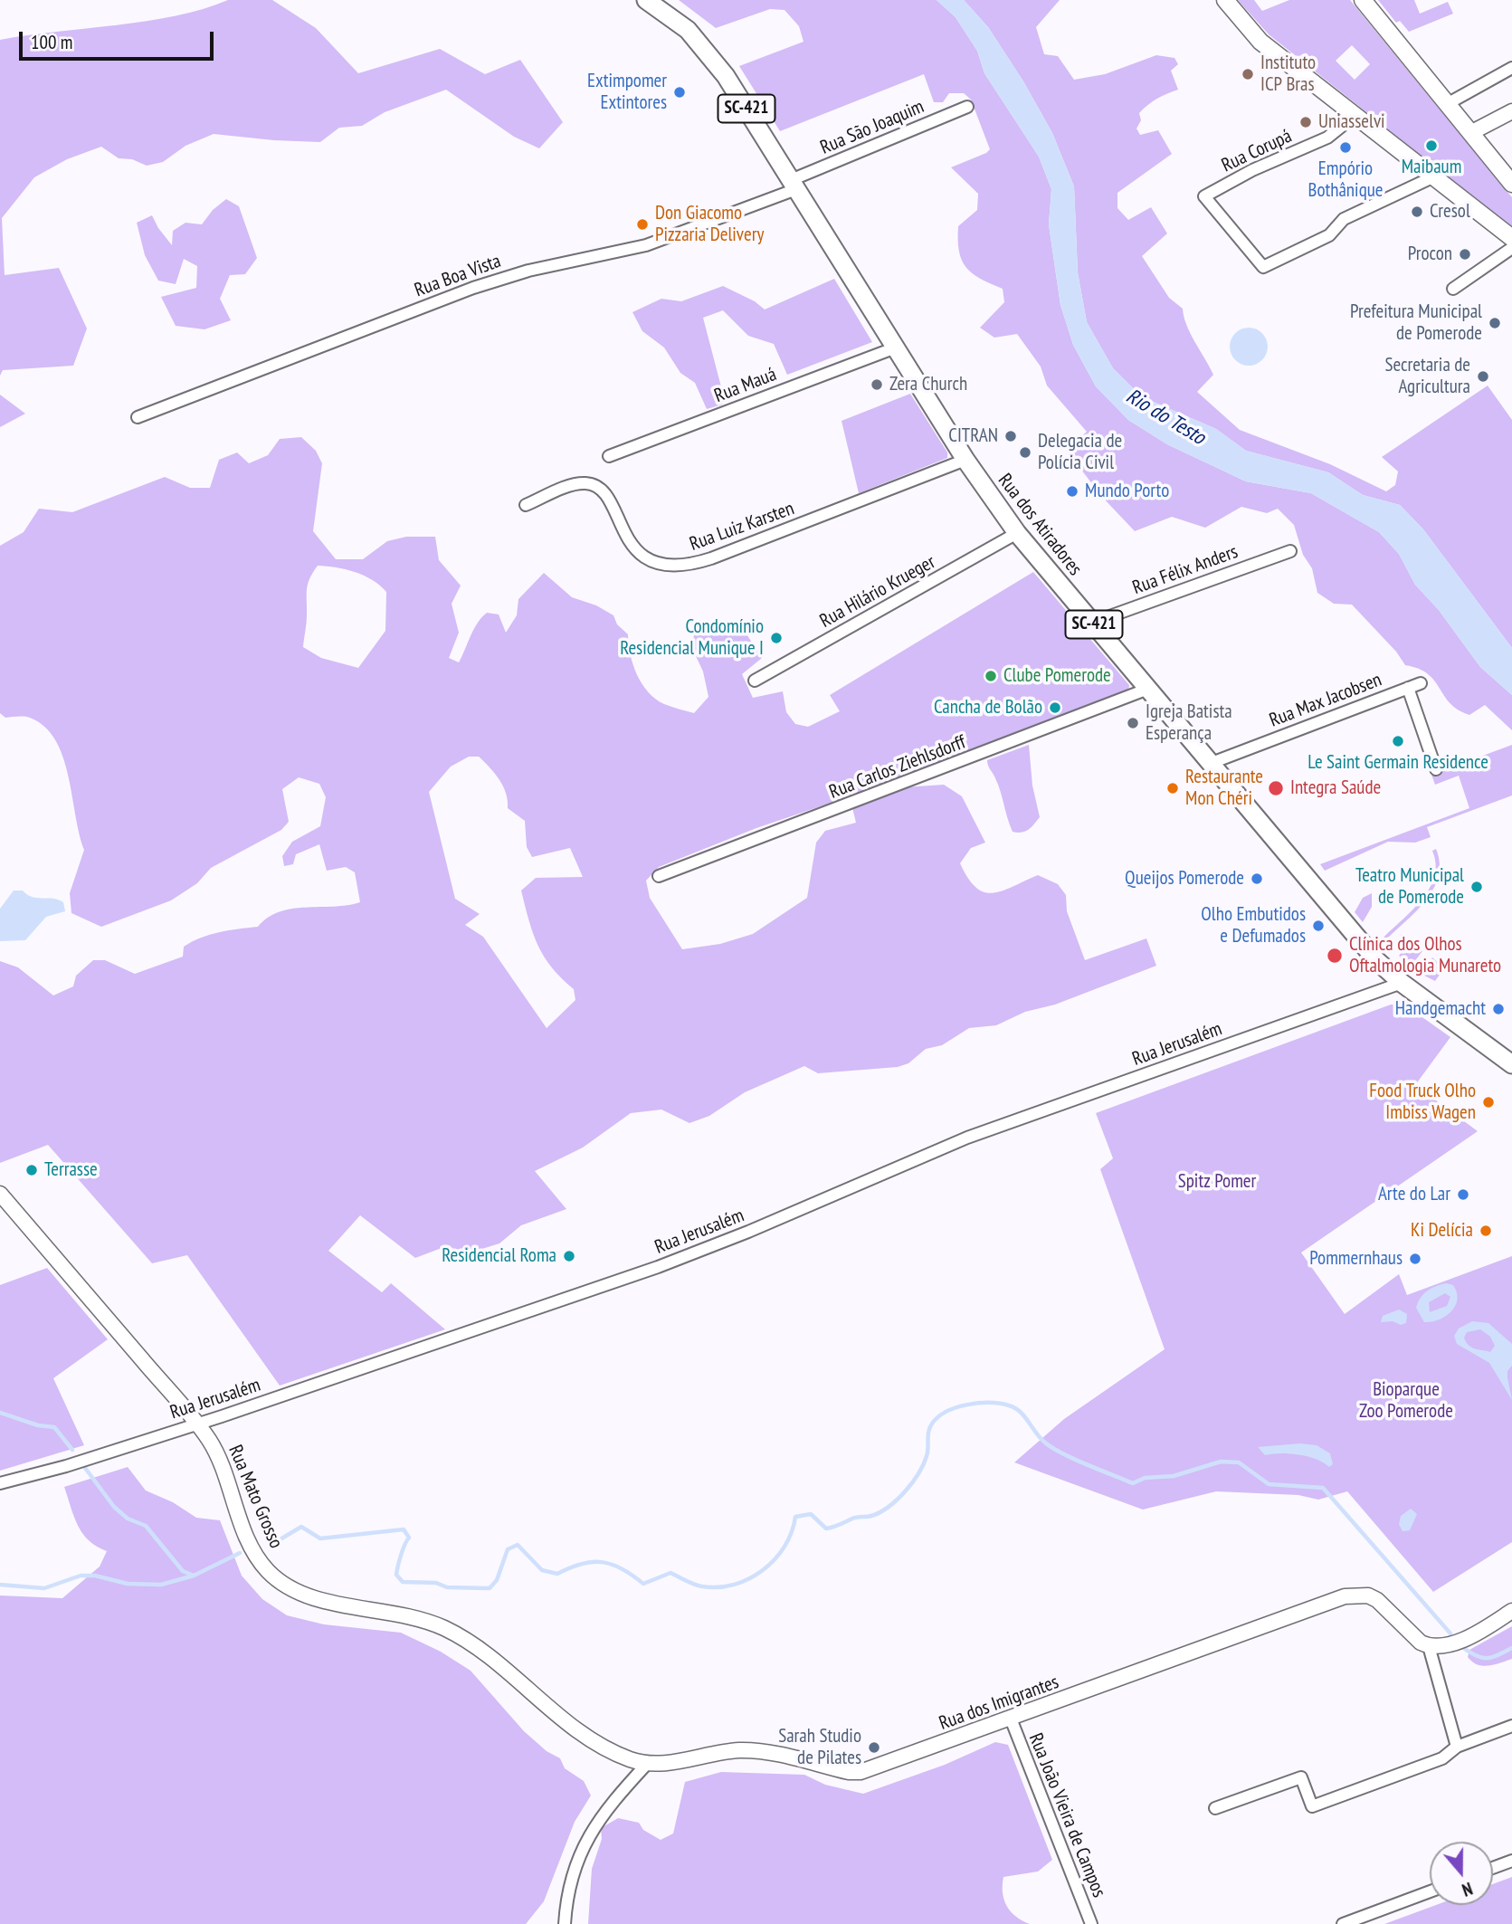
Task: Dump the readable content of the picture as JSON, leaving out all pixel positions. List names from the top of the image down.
{
  "streets": {
    "main road": ["SC-421", "Rua dos Atiradores"],
    "street": [
      "Rua São Joaquim",
      "Rua Corupá",
      "Rua Boa Vista",
      "Rua Mauá",
      "Rua Luiz Karsten",
      "Rua Félix Anders",
      "Rua Hilário Krueger",
      "Rua Max Jacobsen",
      "Rua Carlos Ziehlsdorff",
      "Rua Jerusalém",
      "Rua Mato Grosso",
      "Rua dos Imigrantes",
      "Rua João Vieira de Campos"
    ]
  },
  "crossings": [
    ["SC-421", "Rua dos Atiradores"],
    ["SC-421", "Rua Jerusalém"],
    ["Rua São Joaquim", "Rua Boa Vista"],
    ["Rua São Joaquim", "Rua dos Atiradores"],
    ["Rua Boa Vista", "Rua dos Atiradores"],
    ["Rua Mauá", "Rua dos Atiradores"],
    ["Rua dos Atiradores", "Rua Luiz Karsten"],
    ["Rua dos Atiradores", "Rua Félix Anders"],
    ["Rua dos Atiradores", "Rua Hilário Krueger"],
    ["Rua dos Atiradores", "Rua Max Jacobsen"],
    ["Rua dos Atiradores", "Rua Carlos Ziehlsdorff"],
    ["Rua dos Atiradores", "Rua Jerusalém"],
    ["Rua Jerusalém", "Rua Mato Grosso"],
    ["Rua Mato Grosso", "Rua dos Imigrantes"],
    ["Rua dos Imigrantes", "Rua João Vieira de Campos"]
  ],
  "water": ["Rio do Testo"],
  "parks": ["Spitz Pomer", "Bioparque Zoo Pomerode"],
  "places": [
    "Instituto ICP Bras",
    "Extimpomer Extintores",
    "Uniasselvi",
    "Maibaum",
    "Empório Bothânique",
    "Cresol",
    "Don Giacomo Pizzaria Delivery",
    "Procon",
    "Prefeitura Municipal de Pomerode",
    "Secretaria de Agricultura",
    "Zera Church",
    "CITRAN",
    "Delegacia de Polícia Civil",
    "Mundo Porto",
    "Condomínio Residencial Munique I",
    "Clube Pomerode",
    "Cancha de Bolão",
    "Igreja Batista Esperança",
    "Le Saint Germain Residence",
    "Restaurante Mon Chéri",
    "Integra Saúde",
    "Queijos Pomerode",
    "Teatro Municipal de Pomerode",
    "Olho Embutidos e Defumados",
    "Clínica dos Olhos Oftalmologia Munareto",
    "Handgemacht",
    "Food Truck Olho Imbiss Wagen",
    "Terrasse",
    "Arte do Lar",
    "Ki Delícia",
    "Residencial Roma",
    "Pommernhaus",
    "Sarah Studio de Pilates"
  ],
  "scale_bar": "100 m",
  "north": "bottom"
}
